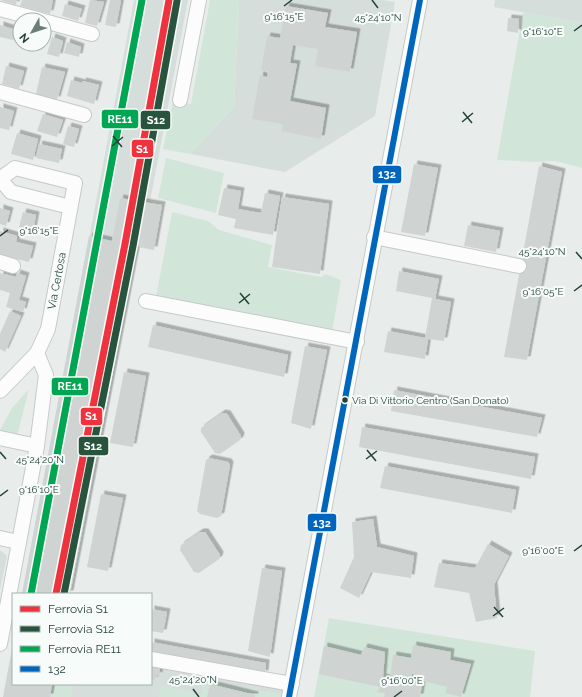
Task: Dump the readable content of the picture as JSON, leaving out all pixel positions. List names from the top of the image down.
{
  "streets": {
    "street": ["Via Certosa"]
  },
  "places": ["Via Di Vittorio Centro (San Donato)"],
  "lines": [
    "rail line S1",
    "rail line RE11",
    "transit line 132",
    "rail line S12"
  ],
  "legend": [
    "Ferrovia S1",
    "Ferrovia S12",
    "Ferrovia RE11",
    "132"
  ],
  "north": "bottom left",
  "coordinates": [
    "9°16'15\"E",
    "45°24'10\"N",
    "9°16'10\"E",
    "9°16'05\"E",
    "45°24'20\"N",
    "9°16'00\"E"
  ]
}
